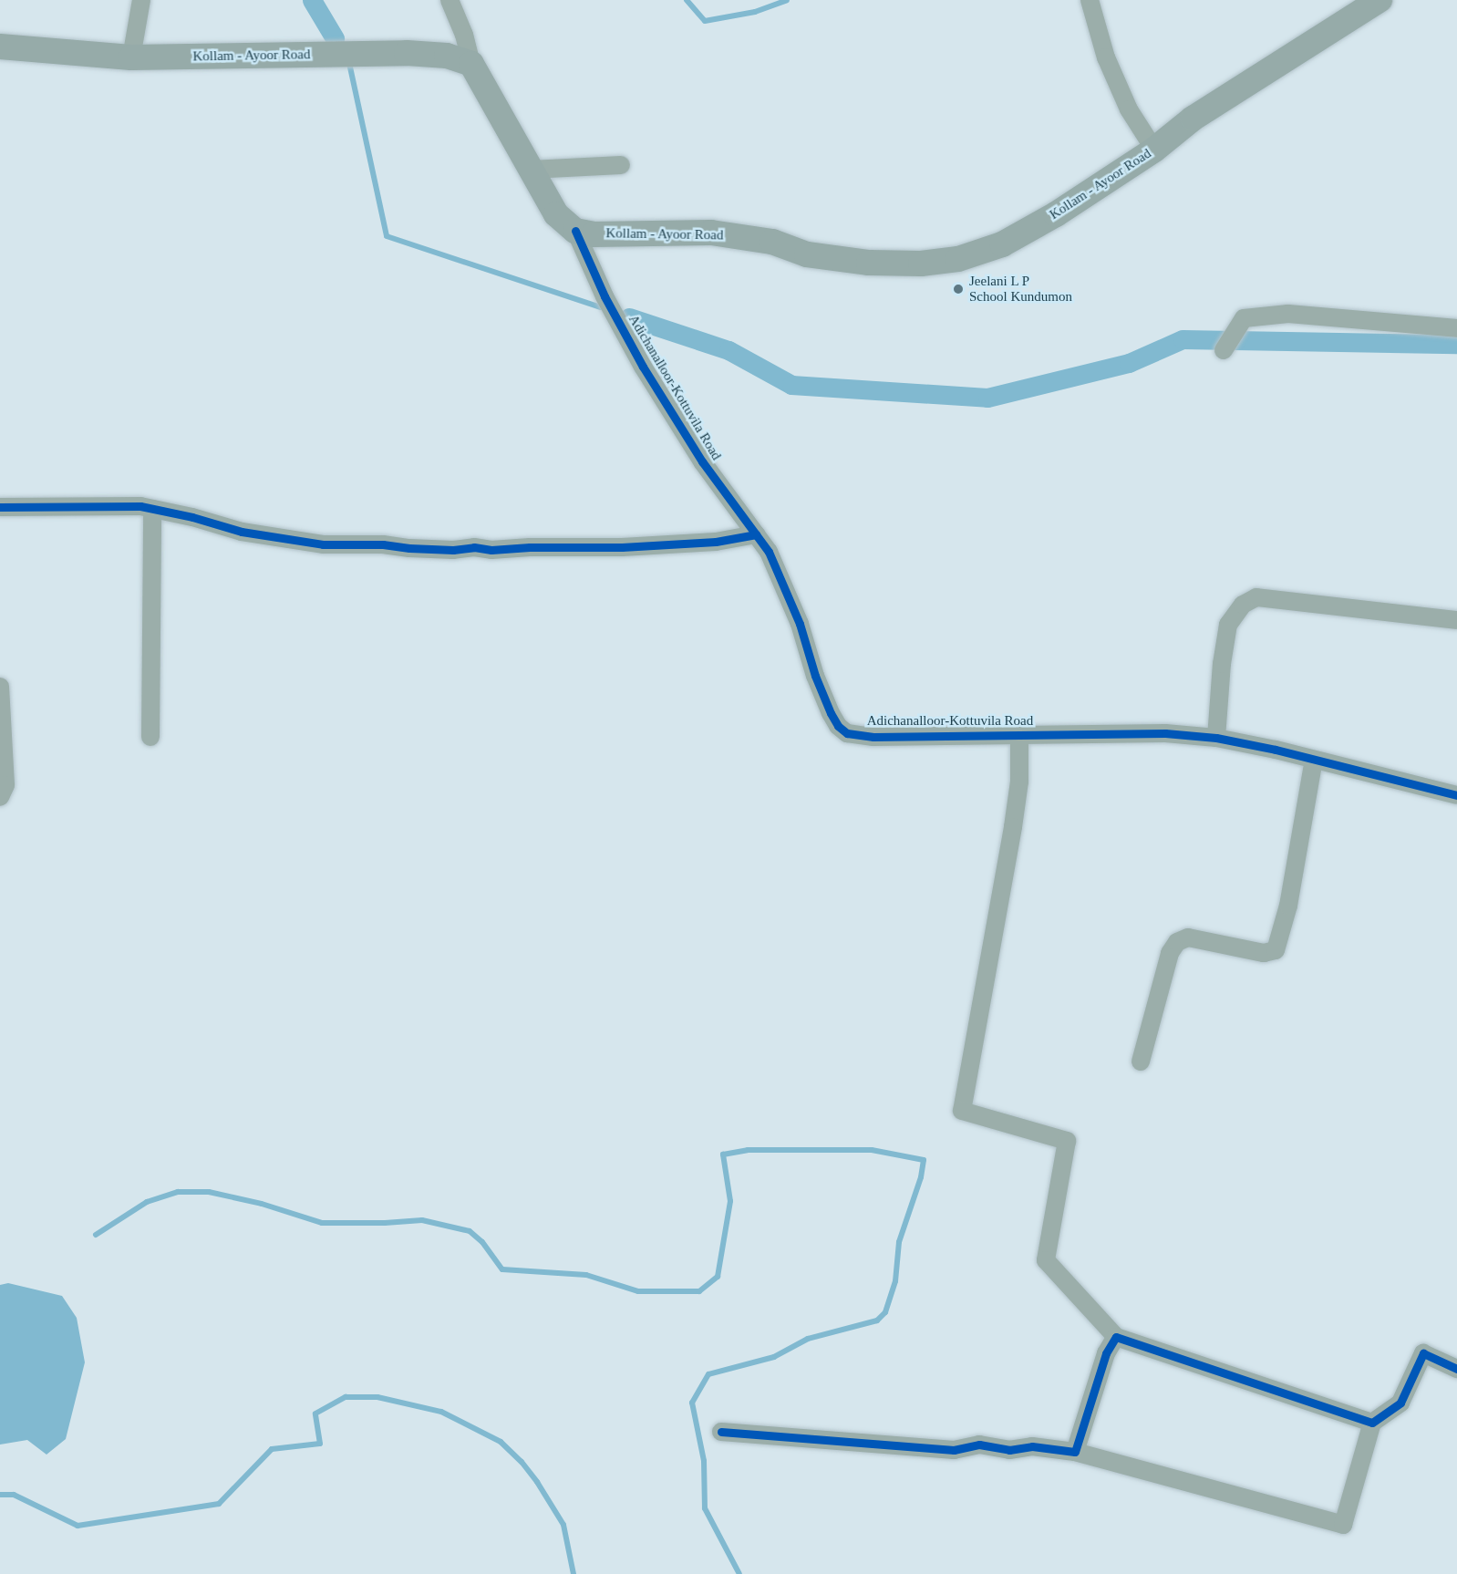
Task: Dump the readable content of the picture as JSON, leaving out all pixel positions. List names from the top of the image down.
{
  "streets": {
    "main road": ["Kollam - Ayoor Road"],
    "street": ["Adichanalloor-Kottuvila Road"]
  },
  "crossings": [
    ["Kollam - Ayoor Road", "Adichanalloor-Kottuvila Road"]
  ],
  "places": ["Jeelani L P School Kundumon"]
}
